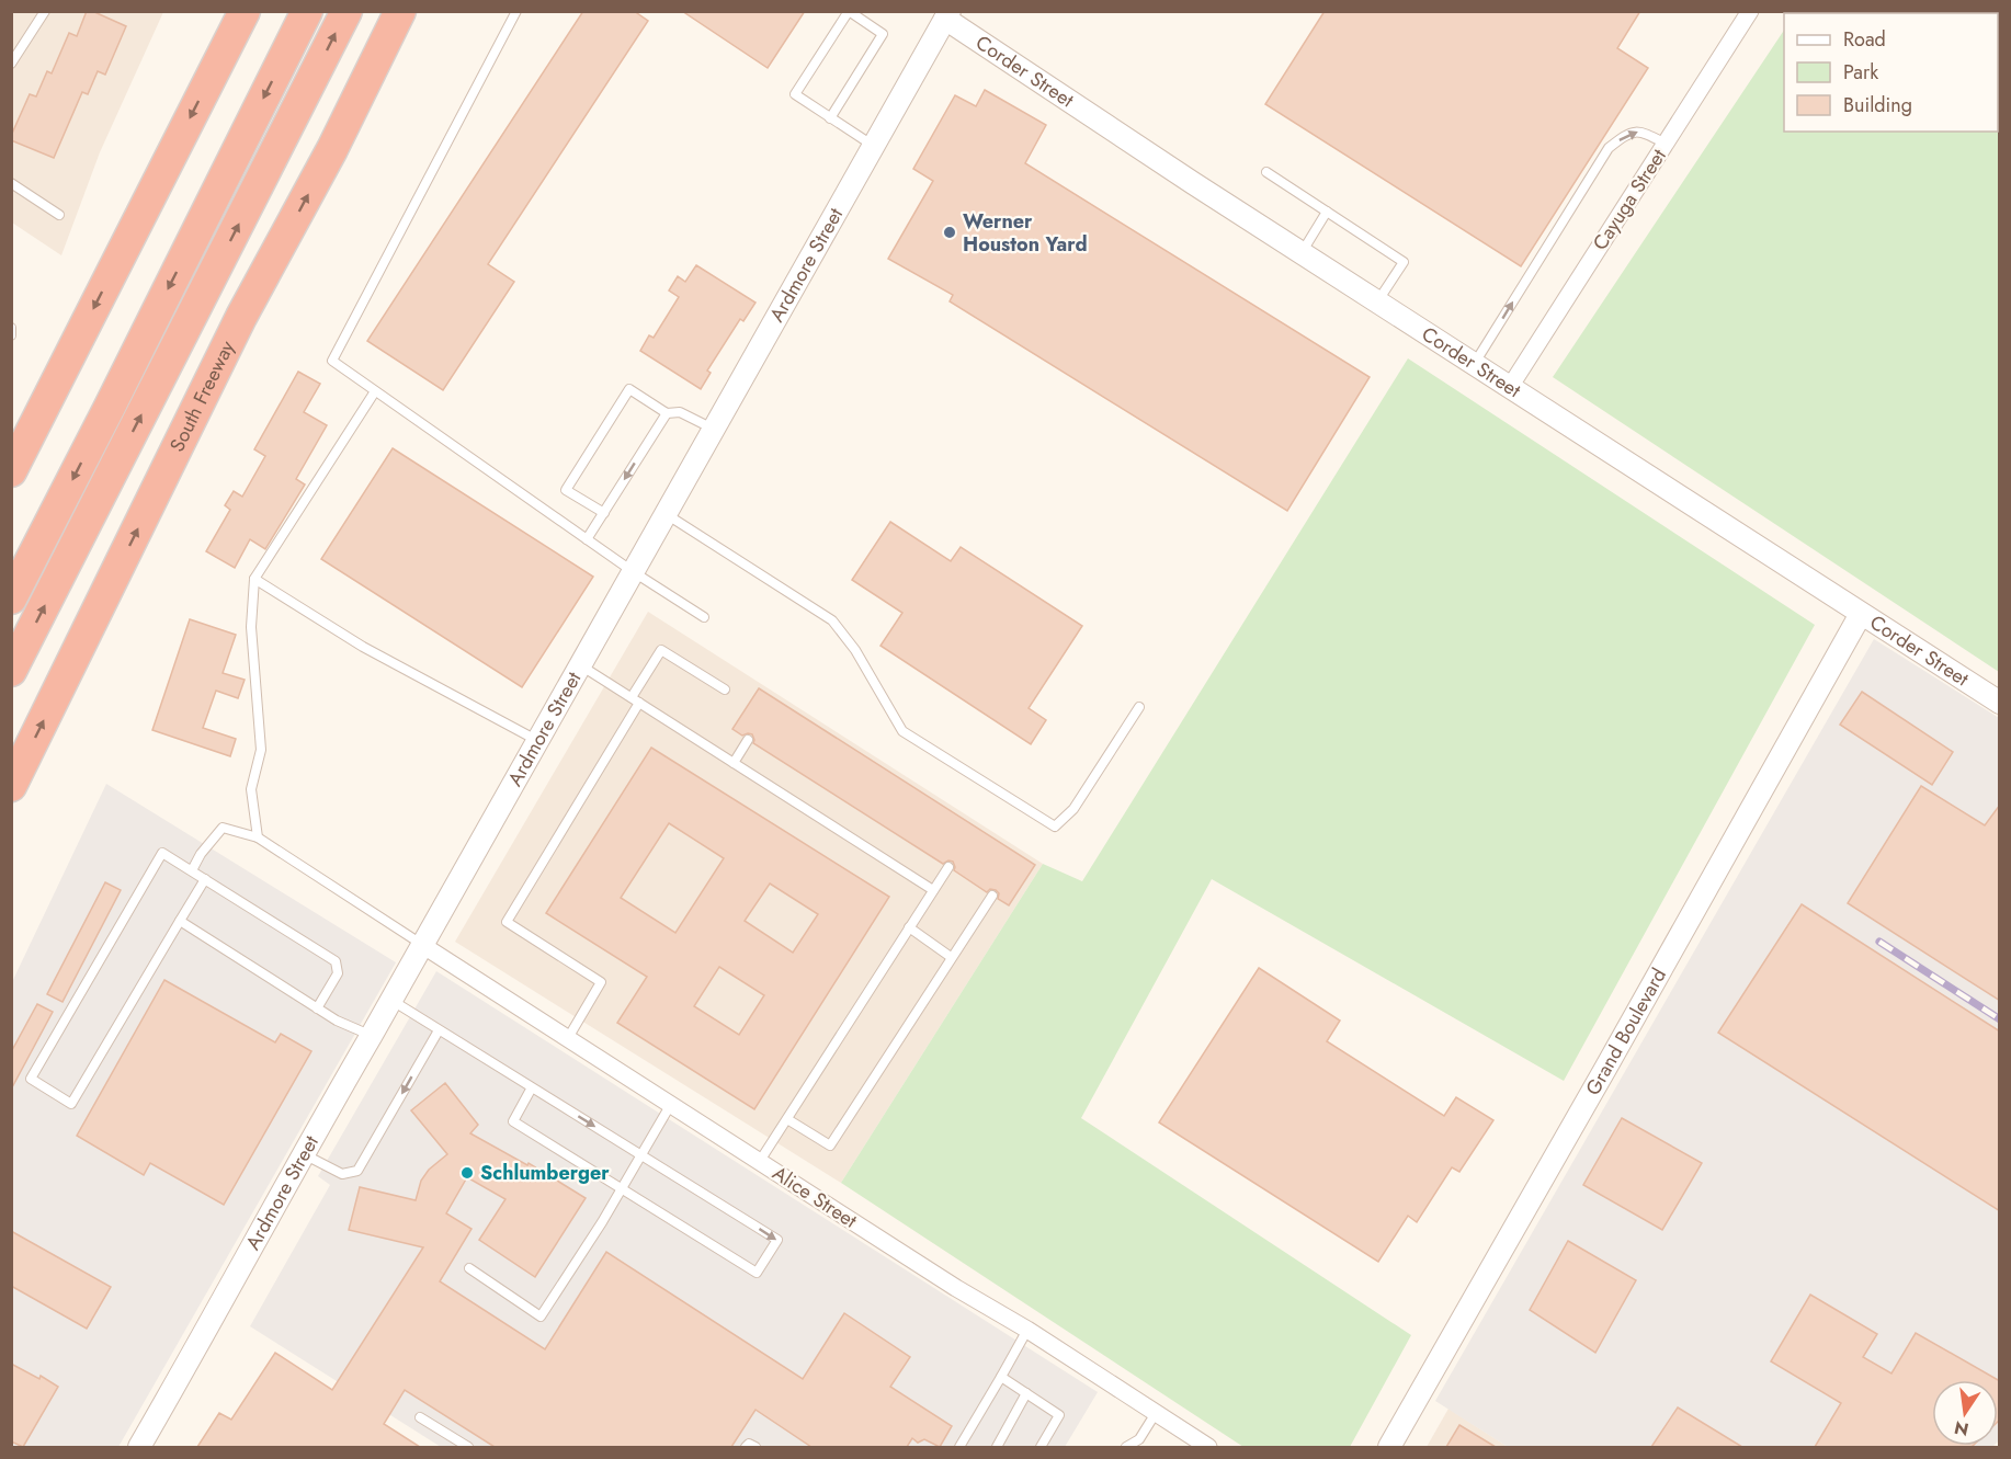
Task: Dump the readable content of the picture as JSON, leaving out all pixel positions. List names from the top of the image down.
{
  "streets": {
    "highway": ["South Freeway"],
    "street": [
      "Corder Street",
      "Cayuga Street",
      "Ardmore Street",
      "Grand Boulevard",
      "Alice Street"
    ]
  },
  "crossings": [
    ["Corder Street", "Cayuga Street"],
    ["Corder Street", "Ardmore Street"],
    ["Corder Street", "Grand Boulevard"],
    ["Ardmore Street", "Alice Street"]
  ],
  "places": ["Werner Houston Yard", "Schlumberger"],
  "legend": ["Road", "Park", "Building"],
  "north": "bottom"
}
